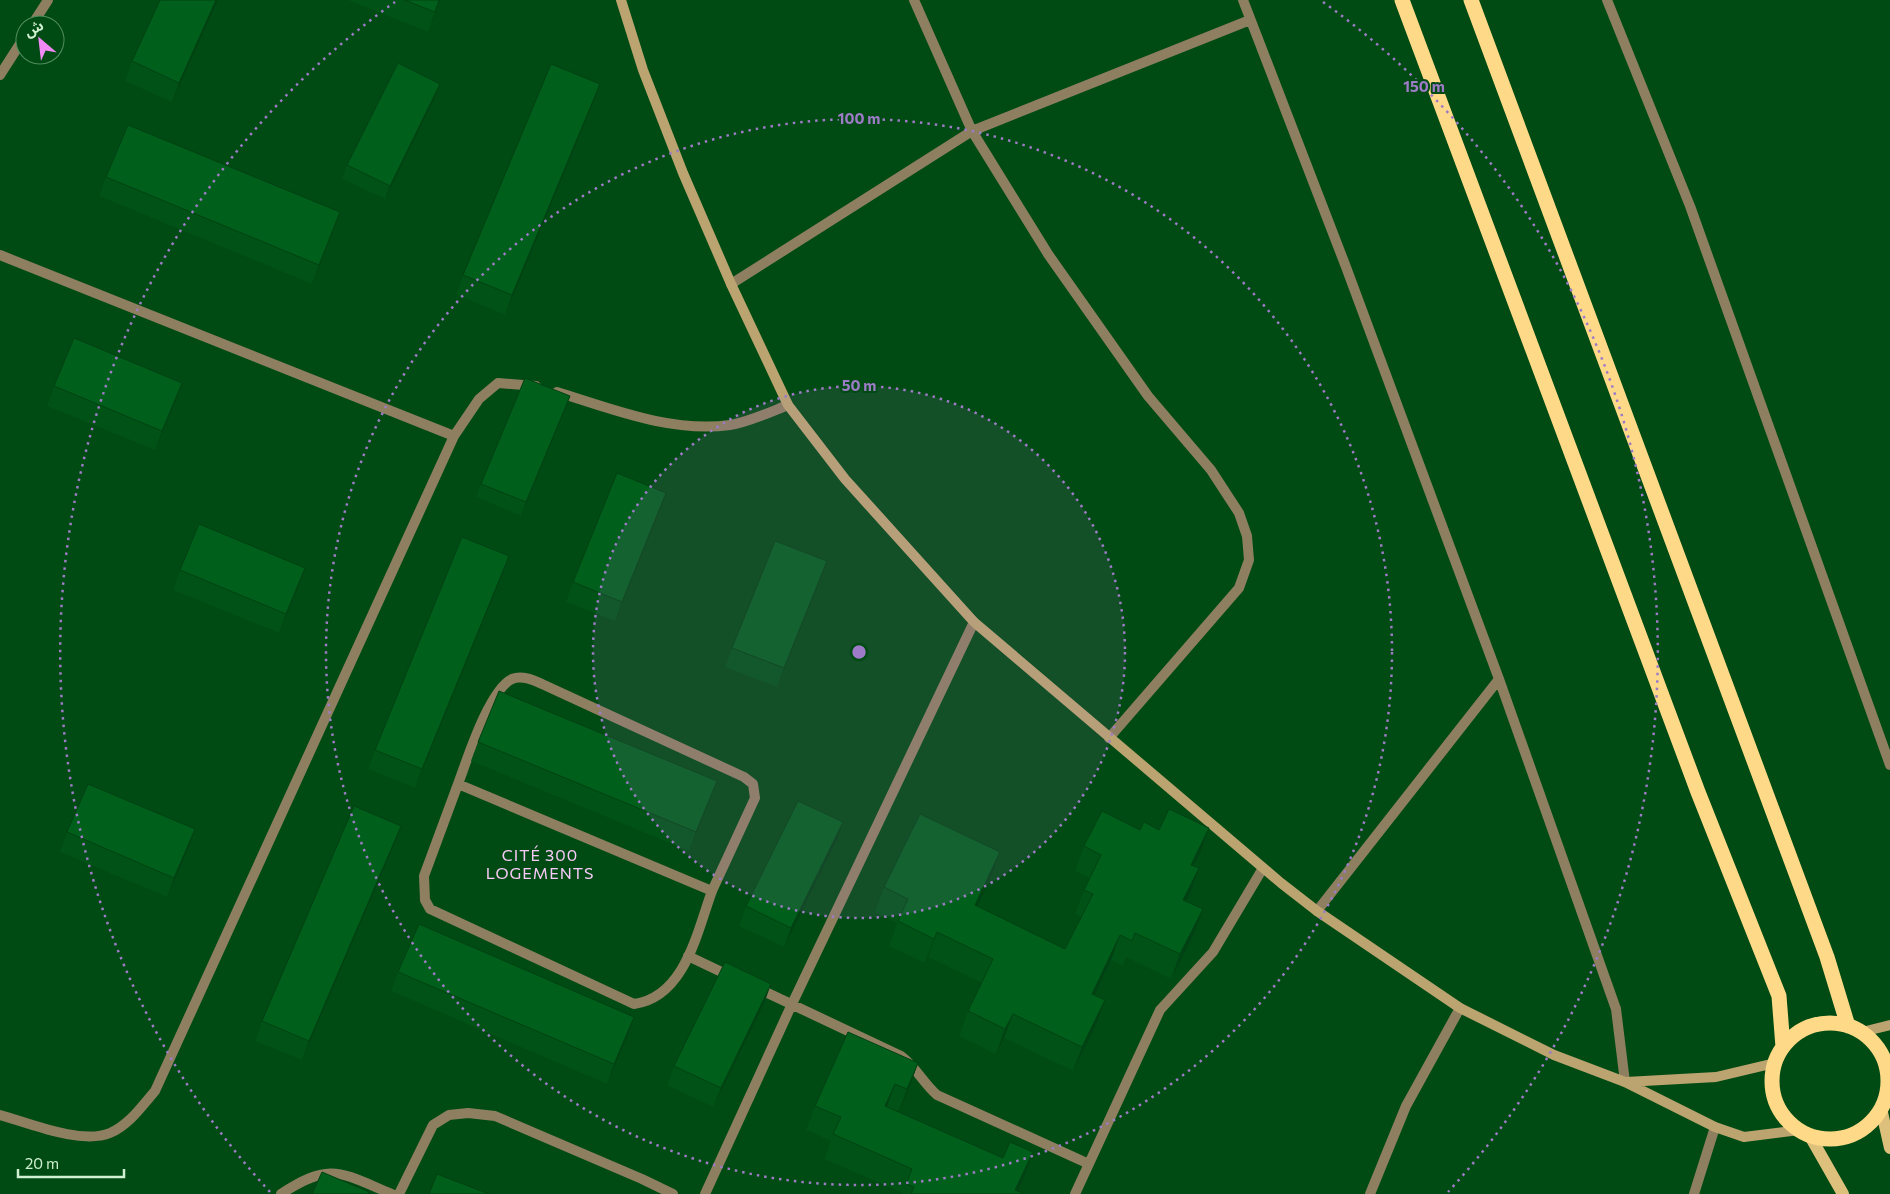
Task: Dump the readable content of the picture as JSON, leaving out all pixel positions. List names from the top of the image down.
{
  "districts": ["CITÉ 300 LOGEMENTS"],
  "scale_bar": "20 m",
  "north": "top left",
  "rings": ["150 m", "100 m", "50 m"]
}
